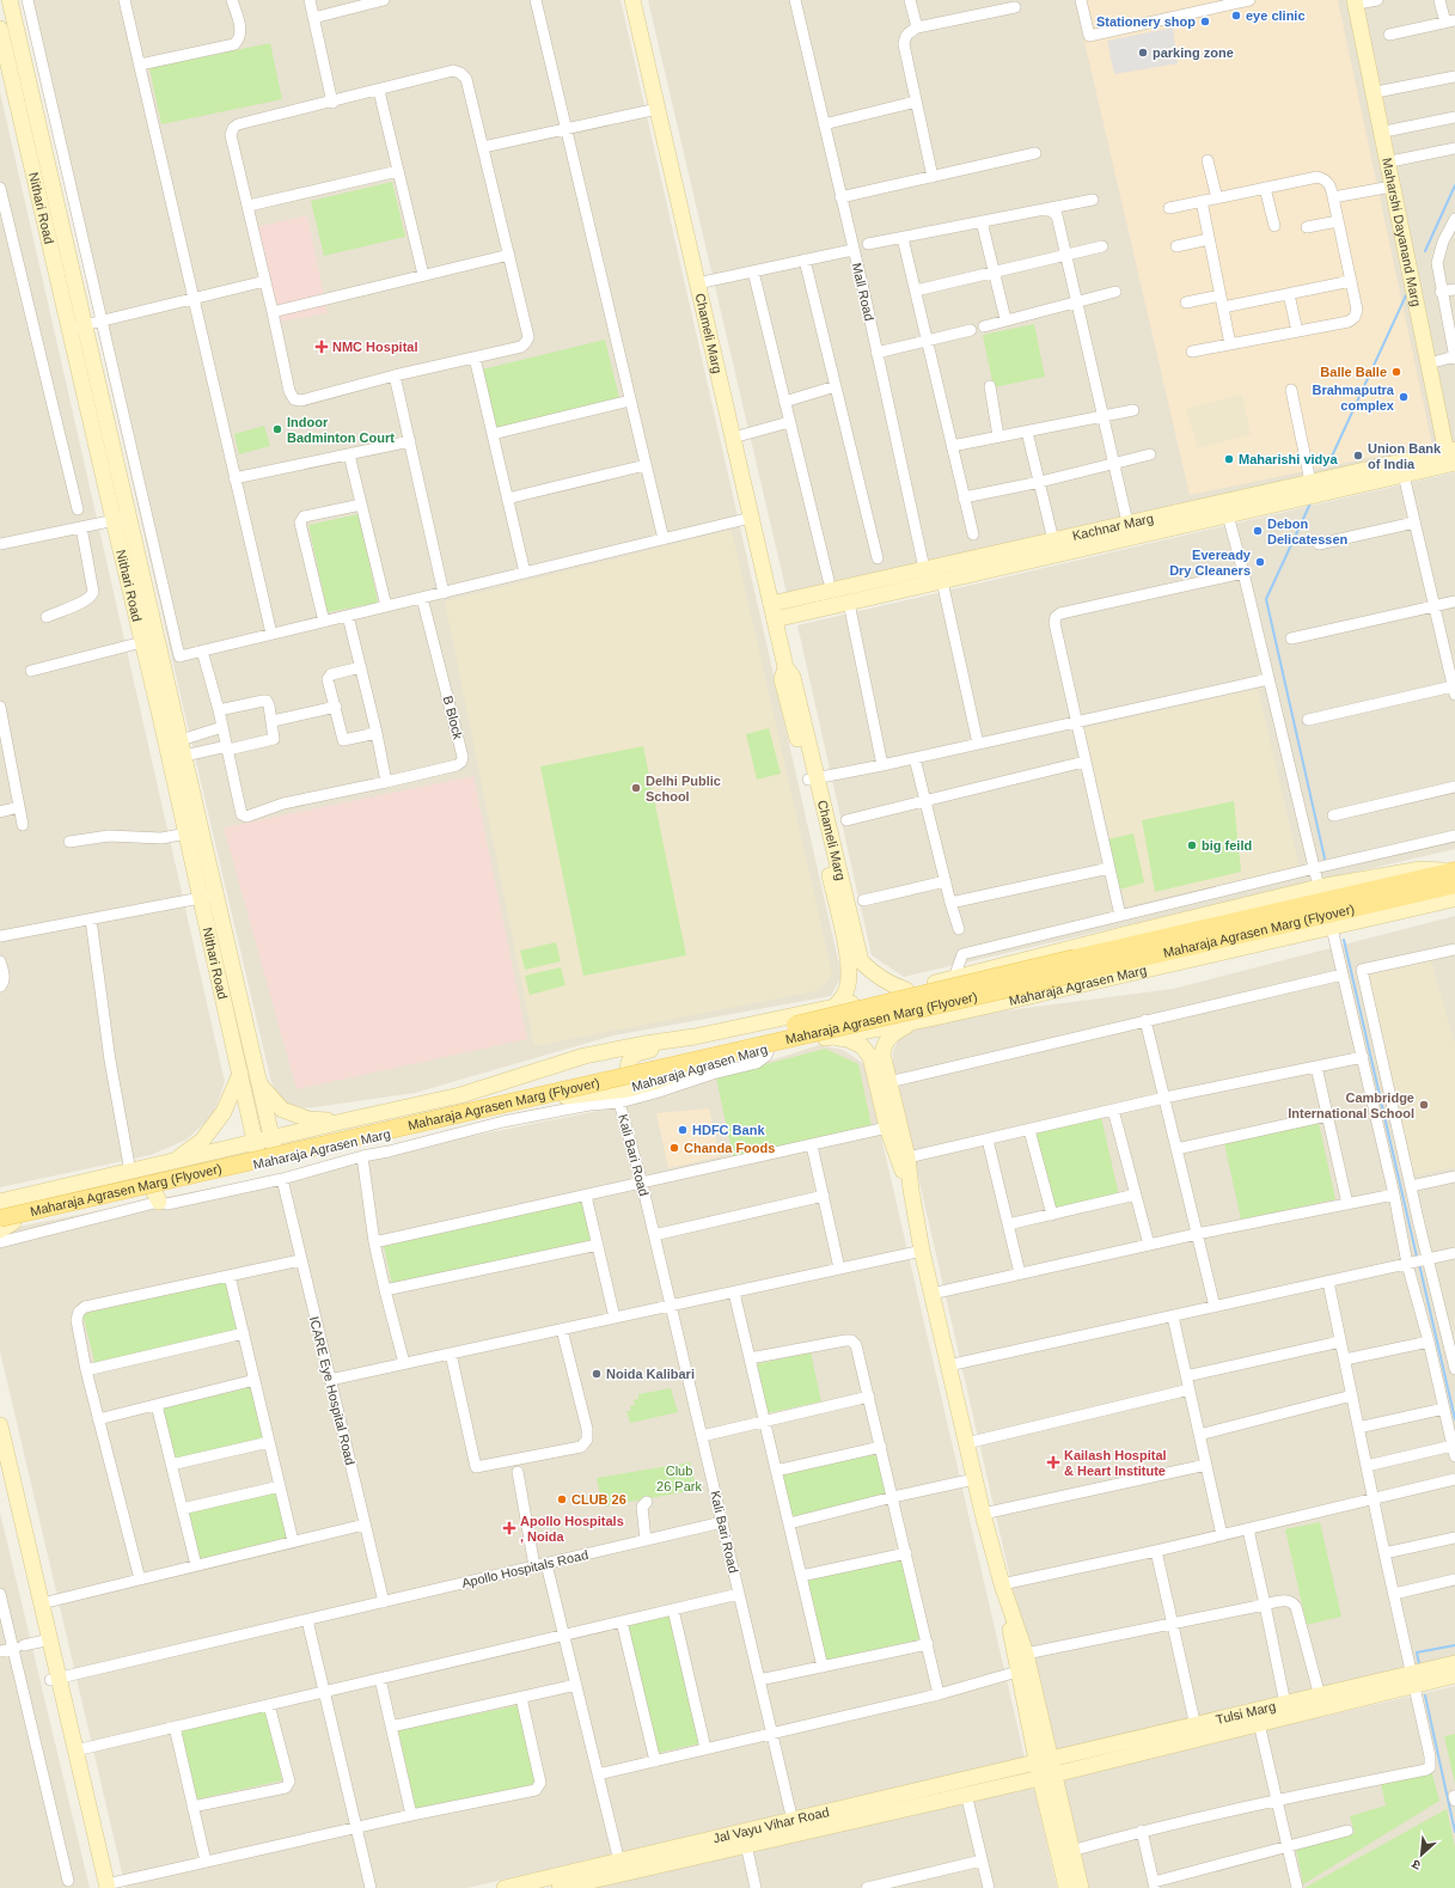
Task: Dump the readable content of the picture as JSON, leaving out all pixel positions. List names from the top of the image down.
{
  "streets": {
    "main road": ["Maharaja Agrasen Marg (Flyover)"],
    "street": [
      "Nithari Road",
      "Maharshi Dayanand Marg",
      "Mall Road",
      "Chameli Marg",
      "Kachnar Marg",
      "B Block",
      "Maharaja Agrasen Marg",
      "Kali Bari Road",
      "ICARE Eye Hospital Road",
      "Apollo Hospitals Road",
      "Tulsi Marg",
      "Jal Vayu Vihar Road"
    ]
  },
  "crossings": [
    ["Nithari Road", "Maharaja Agrasen Marg"],
    ["Maharshi Dayanand Marg", "Kachnar Marg"],
    ["Mall Road", "Kachnar Marg"],
    ["Chameli Marg", "Kachnar Marg"],
    ["Chameli Marg", "Maharaja Agrasen Marg"],
    ["Maharaja Agrasen Marg (Flyover)", "Maharaja Agrasen Marg"],
    ["Kali Bari Road", "Apollo Hospitals Road"],
    ["Kali Bari Road", "Jal Vayu Vihar Road"],
    ["ICARE Eye Hospital Road", "Apollo Hospitals Road"],
    ["Tulsi Marg", "Jal Vayu Vihar Road"]
  ],
  "parks": ["Club 26 Park"],
  "places": {
    "other": [
      "eye clinic",
      "Stationery shop",
      "parking zone",
      "Balle Balle",
      "Brahmaputra complex",
      "Indoor Badminton Court",
      "Union Bank of India",
      "Maharishi vidya",
      "Debon Delicatessen",
      "Eveready Dry Cleaners",
      "Delhi Public School",
      "big feild",
      "Cambridge International School",
      "HDFC Bank",
      "Chanda Foods",
      "Noida Kalibari",
      "CLUB 26"
    ],
    "health": ["NMC Hospital", "Kailash Hospital & Heart Institute", "Apollo Hospitals , Noida"]
  },
  "north": "bottom left"
}
